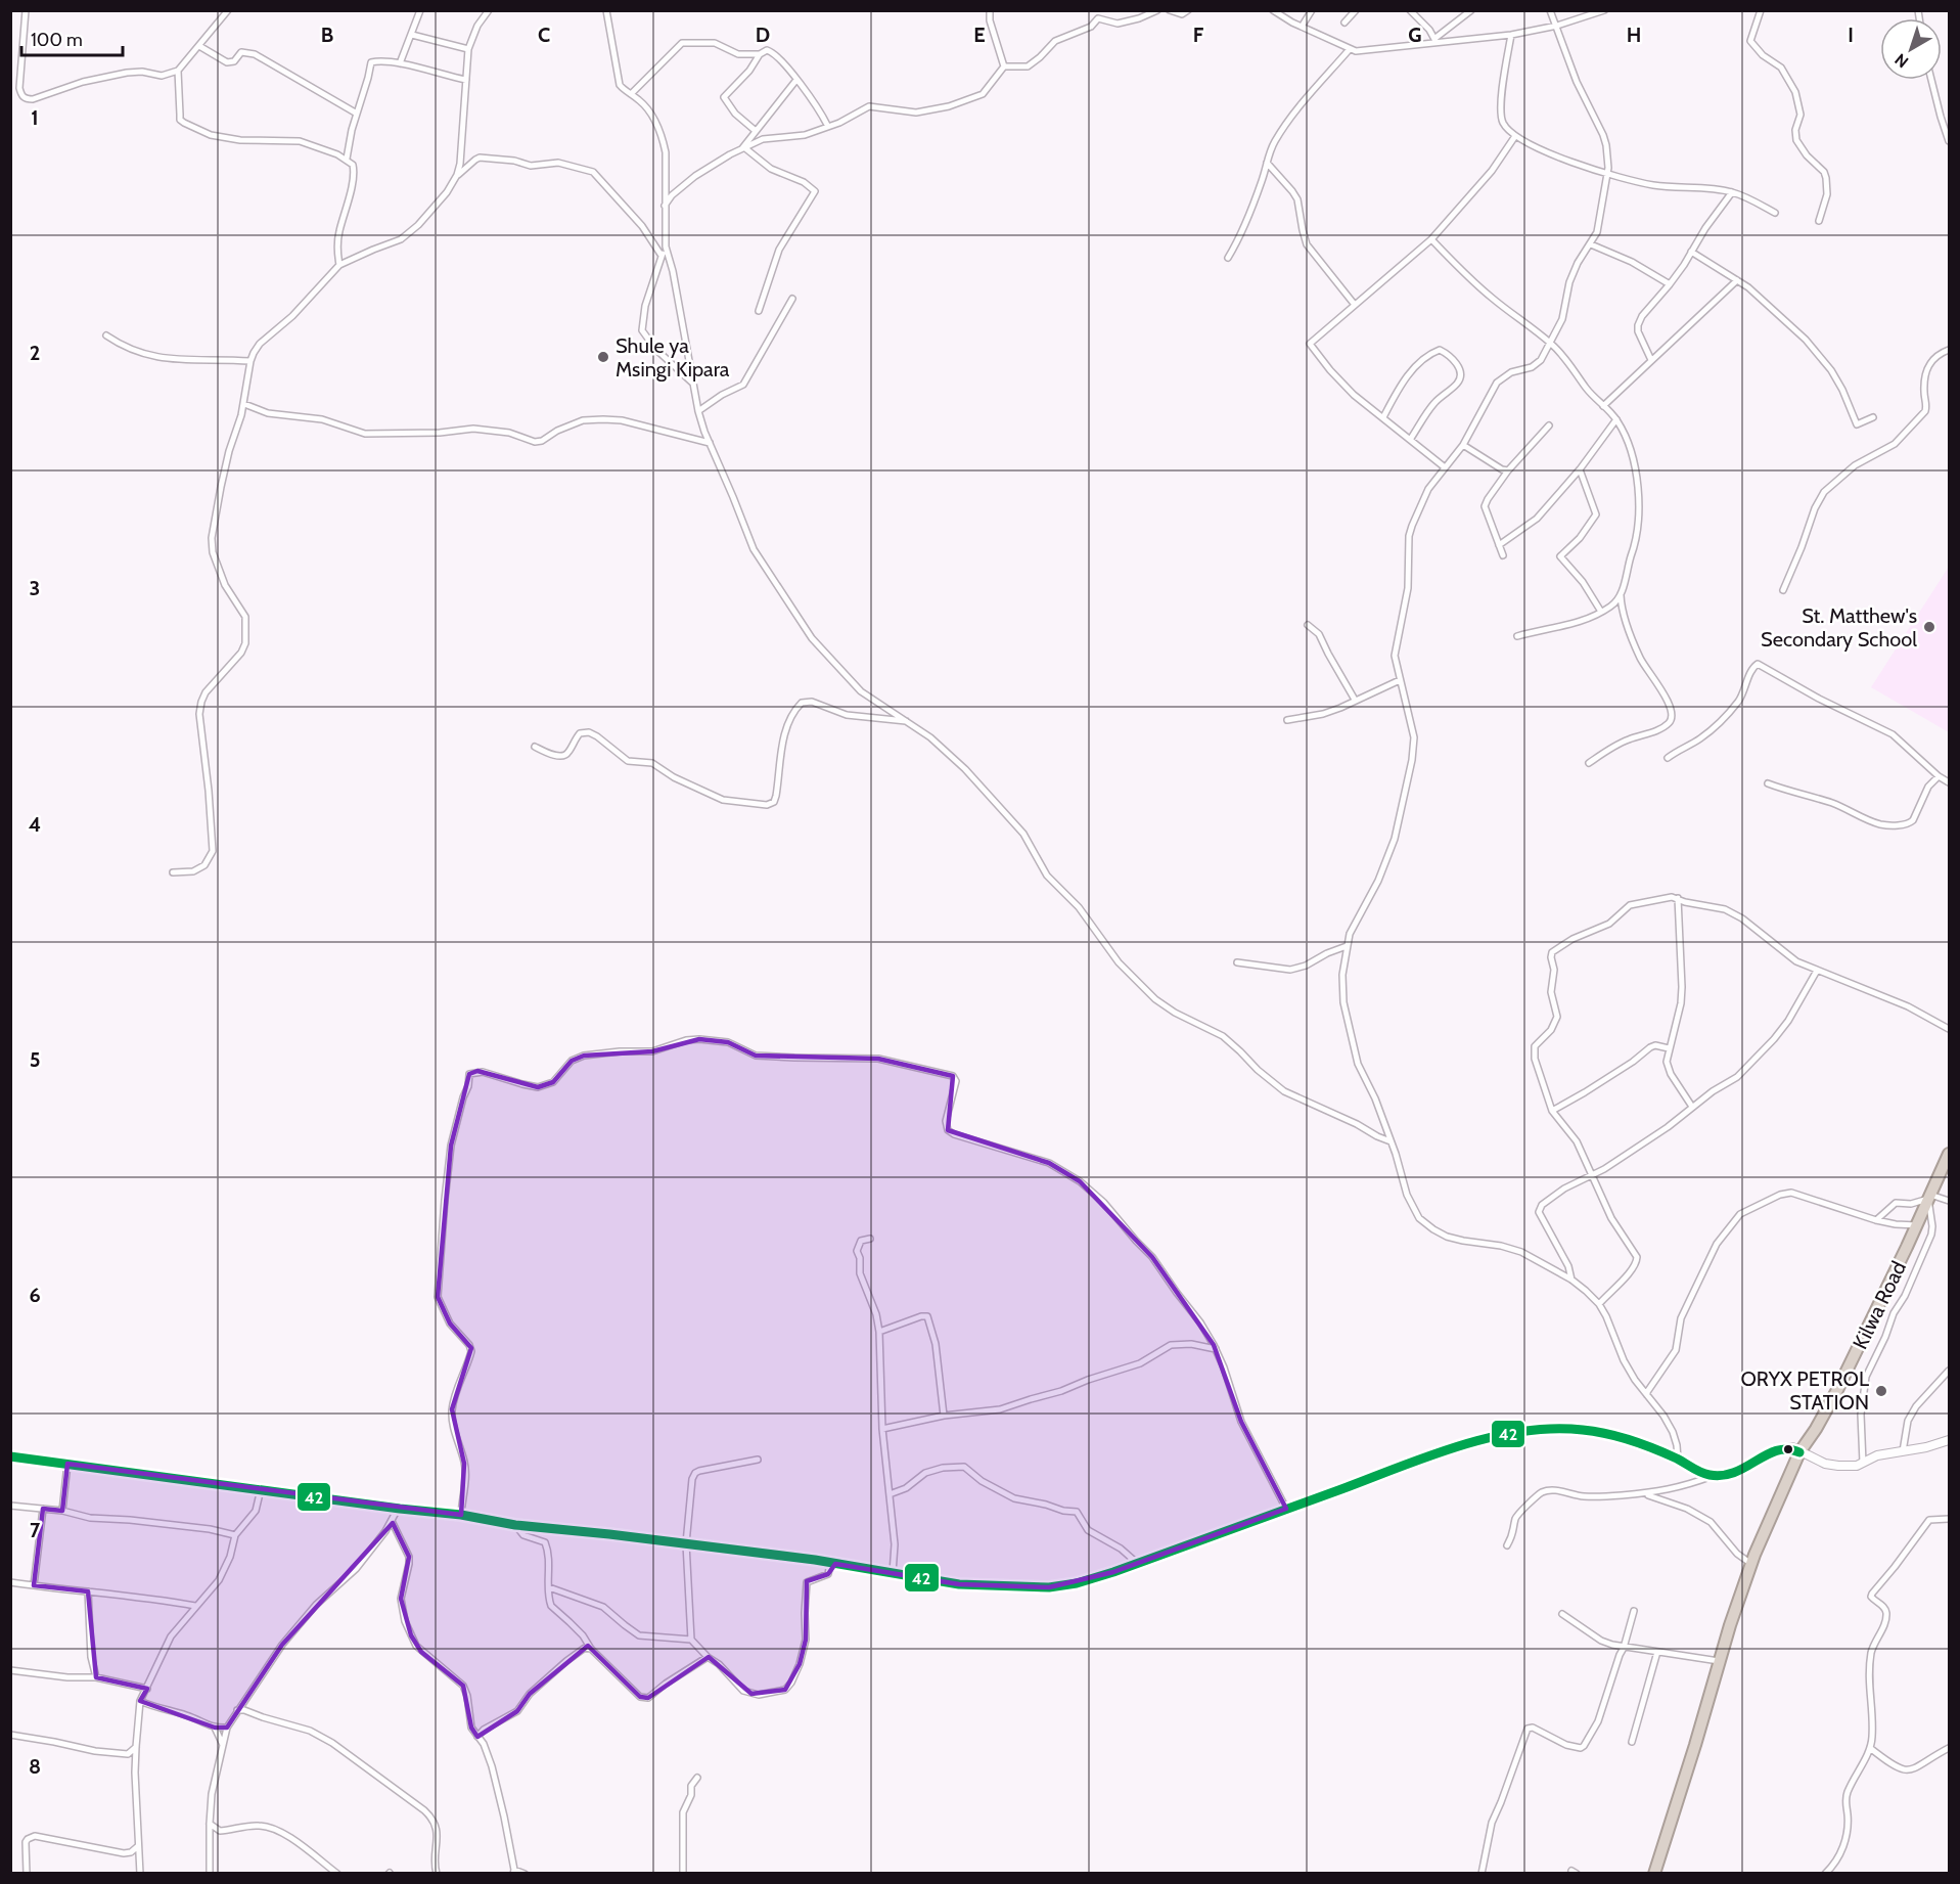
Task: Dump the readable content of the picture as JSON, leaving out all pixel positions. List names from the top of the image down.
{
  "streets": {
    "highway": ["Kilwa Road"]
  },
  "places": ["Shule ya Msingi Kipara", "St. Matthew's Secondary School", "ORYX PETROL STATION"],
  "lines": ["transit line 42"],
  "scale_bar": "100 m",
  "north": "bottom left",
  "grid": {
    "columns": [
      "B",
      "C",
      "D",
      "E",
      "F",
      "G",
      "H",
      "I"
    ],
    "rows": [
      "1",
      "2",
      "3",
      "4",
      "5",
      "6",
      "7",
      "8"
    ]
  }
}
